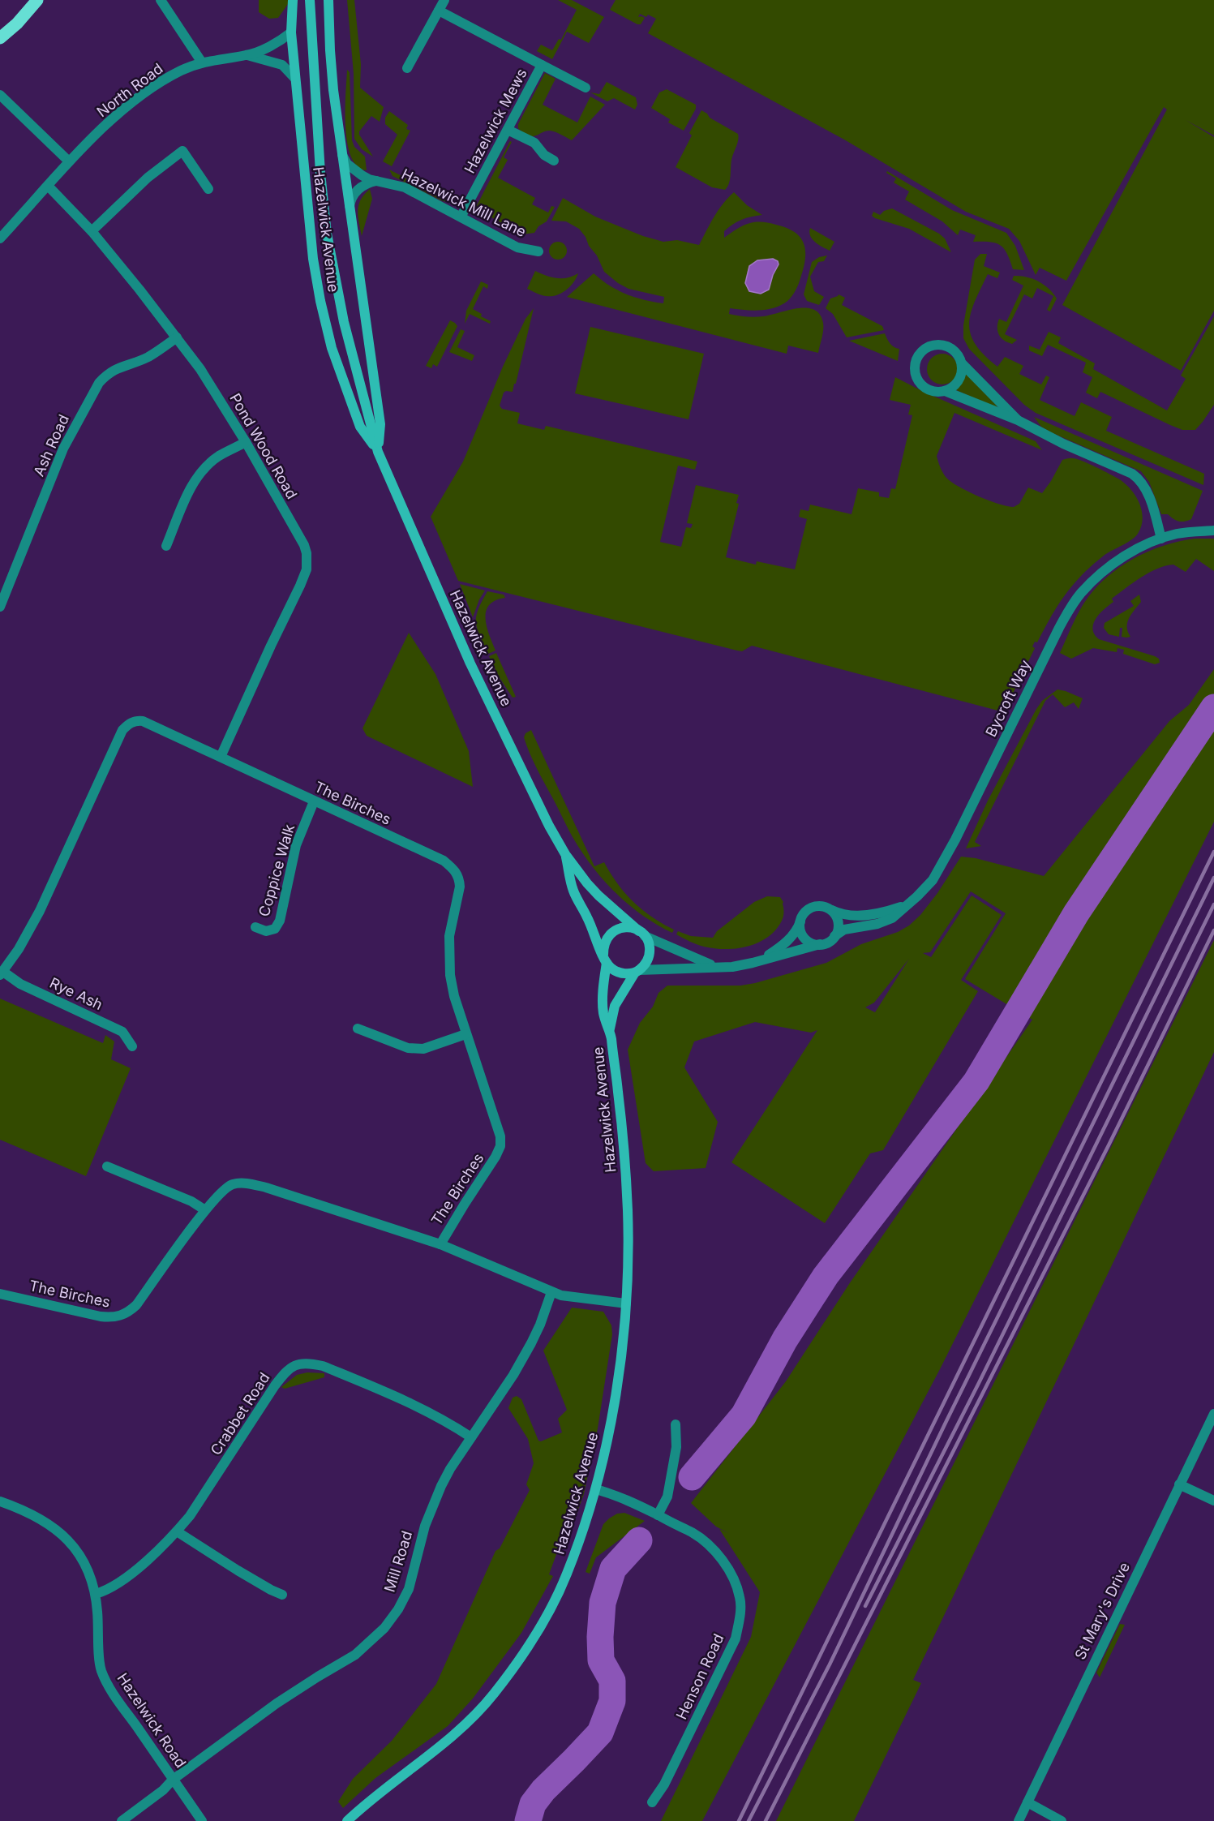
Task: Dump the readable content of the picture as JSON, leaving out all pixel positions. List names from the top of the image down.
{
  "streets": {
    "street": [
      "North Road",
      "Hazelwick Mews",
      "Hazelwick Mill Lane",
      "Hazelwick Avenue",
      "Ash Road",
      "Pond Wood Road",
      "Bycroft Way",
      "The Birches",
      "Coppice Walk",
      "Rye Ash",
      "Crabbet Road",
      "Mill Road",
      "St Mary's Drive",
      "Henson Road",
      "Hazelwick Road"
    ]
  },
  "crossings": [
    ["North Road", "Hazelwick Avenue"],
    ["North Road", "Pond Wood Road"],
    ["Hazelwick Mews", "Hazelwick Mill Lane"],
    ["Hazelwick Mill Lane", "Hazelwick Avenue"],
    ["Hazelwick Avenue", "Bycroft Way"],
    ["Hazelwick Avenue", "The Birches"],
    ["Hazelwick Avenue", "Henson Road"],
    ["Ash Road", "Pond Wood Road"],
    ["Pond Wood Road", "The Birches"],
    ["The Birches", "Coppice Walk"],
    ["The Birches", "Rye Ash"],
    ["The Birches", "Mill Road"],
    ["Crabbet Road", "Mill Road"],
    ["Crabbet Road", "Hazelwick Road"],
    ["Mill Road", "Hazelwick Road"]
  ]
}
